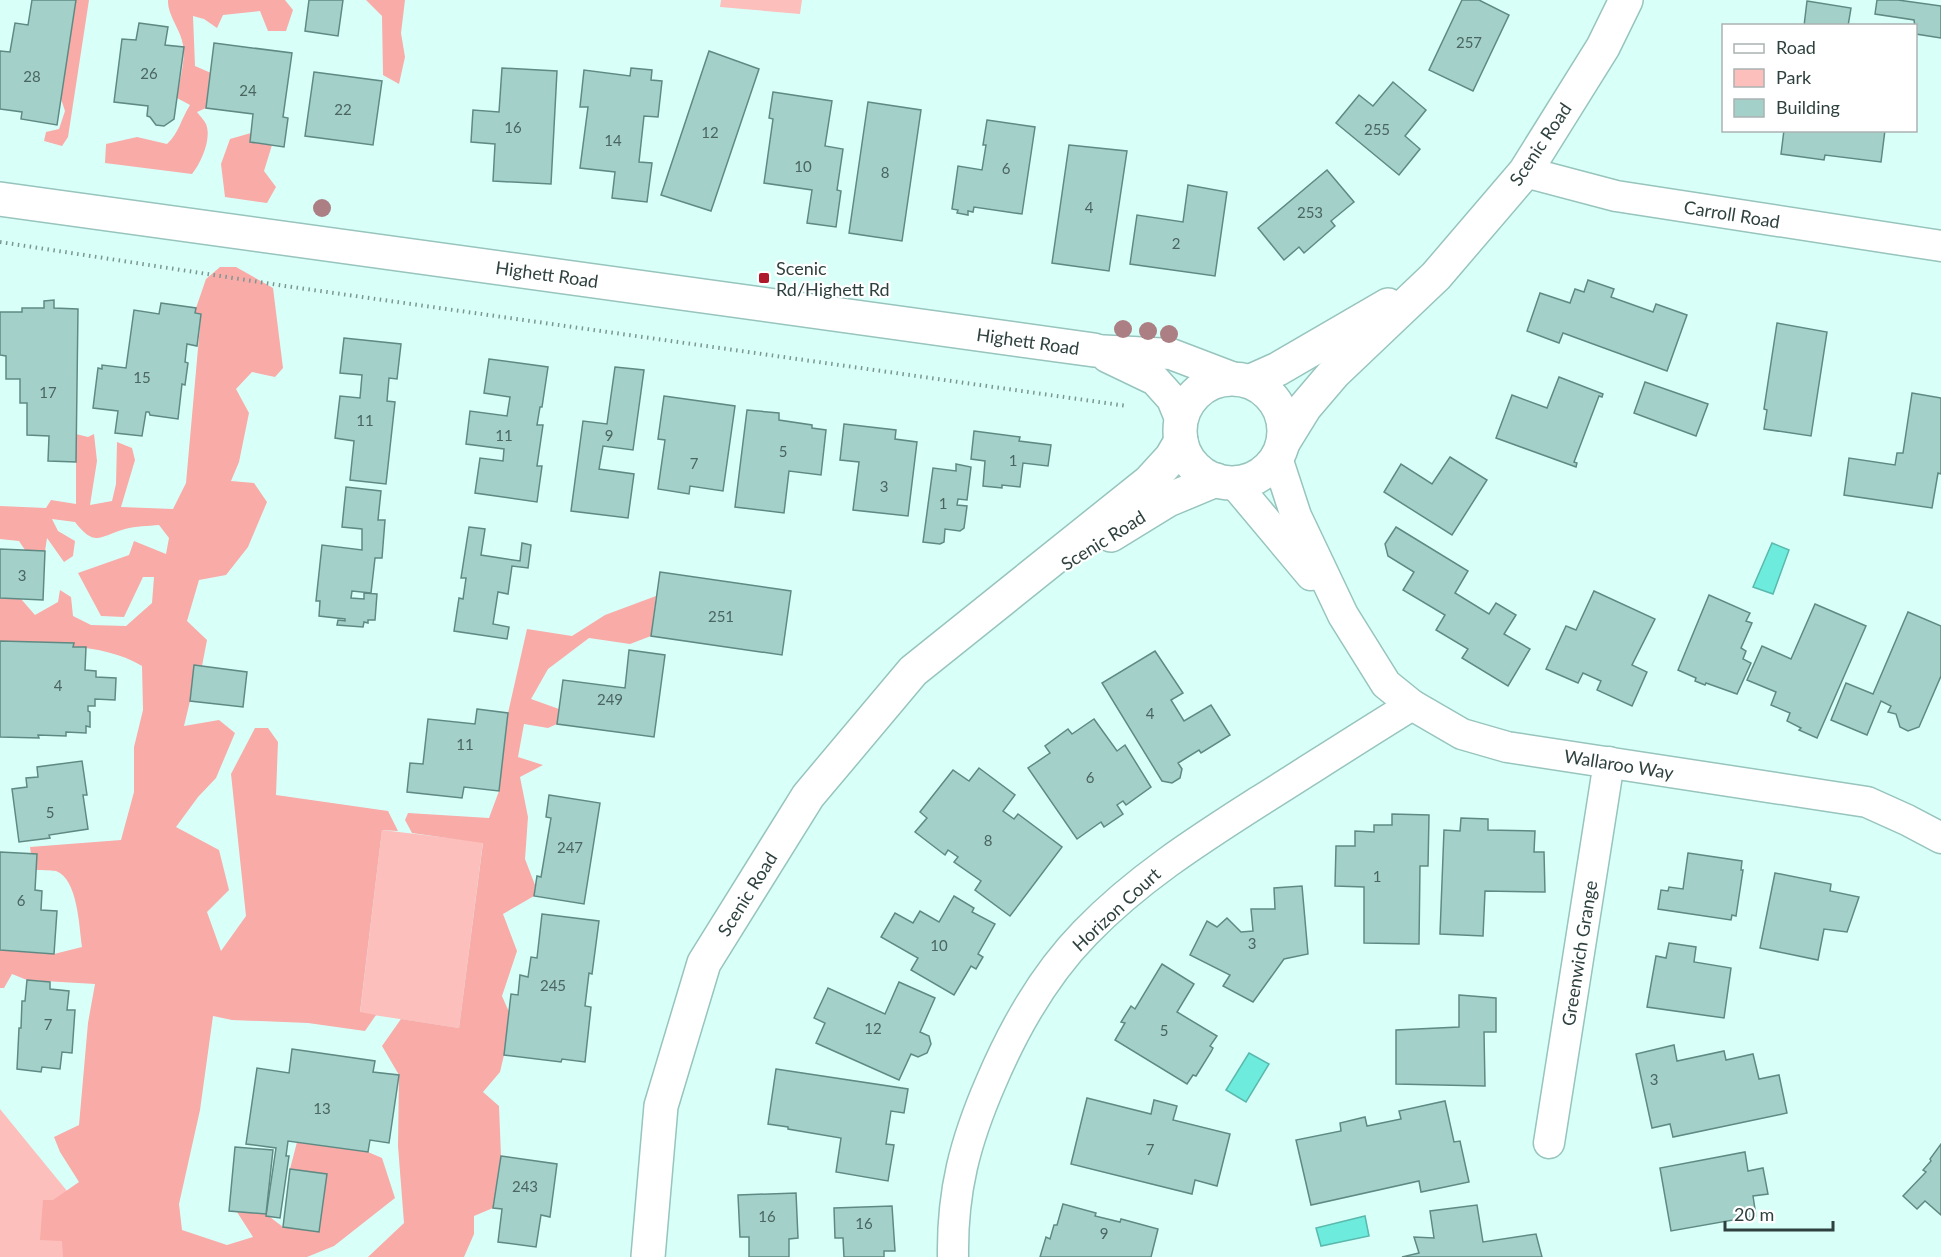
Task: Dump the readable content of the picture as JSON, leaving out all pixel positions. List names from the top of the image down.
{
  "streets": {
    "main road": ["Scenic Road", "Highett Road"],
    "street": [
      "Carroll Road",
      "Wallaroo Way",
      "Horizon Court",
      "Greenwich Grange"
    ]
  },
  "crossings": [
    ["Scenic Road", "Carroll Road"],
    ["Scenic Road", "Highett Road"],
    ["Scenic Road", "Wallaroo Way"],
    ["Highett Road", "Wallaroo Way"],
    ["Wallaroo Way", "Horizon Court"],
    ["Wallaroo Way", "Greenwich Grange"]
  ],
  "places": {
    "transit": ["Scenic Rd/Highett Rd"]
  },
  "house_numbers": [
    "257",
    "26",
    "28",
    "24",
    "22",
    "16",
    "255",
    "12",
    "14",
    "10",
    "6",
    "8",
    "4",
    "253",
    "2",
    "15",
    "17",
    "11",
    "11",
    "9",
    "5",
    "1",
    "7",
    "3",
    "1",
    "3",
    "251",
    "4",
    "249",
    "4",
    "11",
    "6",
    "5",
    "8",
    "247",
    "1",
    "6",
    "3",
    "10",
    "245",
    "7",
    "12",
    "5",
    "3",
    "13",
    "7",
    "243",
    "16",
    "16",
    "9"
  ],
  "legend": ["Road", "Park", "Building"],
  "scale_bar": "20 m"
}
